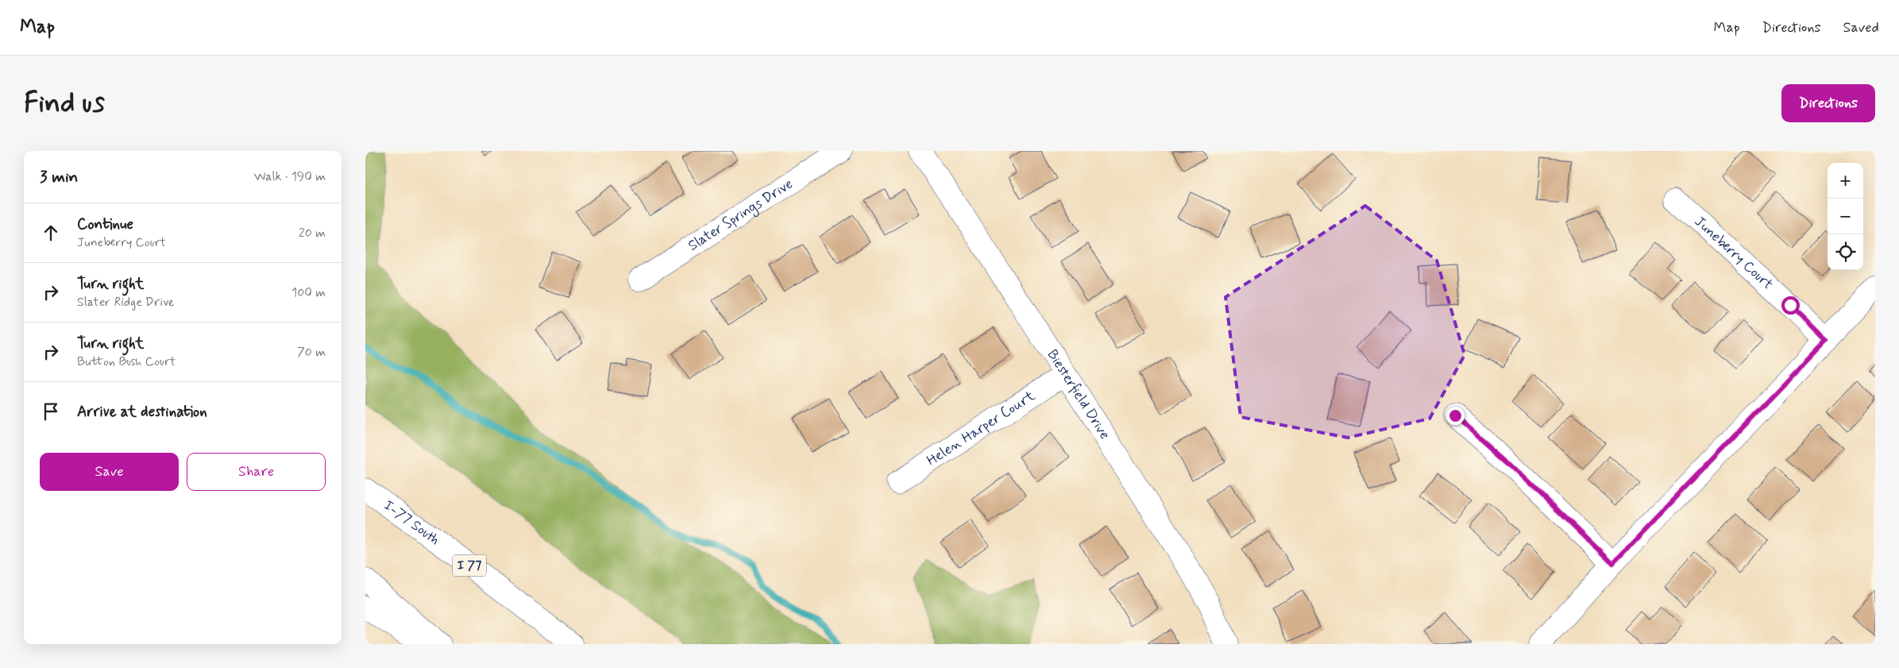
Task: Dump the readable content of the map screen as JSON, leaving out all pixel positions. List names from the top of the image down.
{
  "streets": {
    "main road": [
      "Slater Springs Drive",
      "Juneberry Court",
      "Biesterfield Drive",
      "Helen Harper Court",
      "I-77 South",
      "I 77"
    ]
  },
  "crossings": [
    ["Biesterfield Drive", "Helen Harper Court"]
  ],
  "page": {
    "header": "Map",
    "nav": ["Map", "Directions", "Saved"],
    "buttons": [
      "Directions",
      ["Save", "Share"]
    ],
    "title": "Find us",
    "heading": ["3 min", "Walk · 190 m"],
    "map_buttons": ["+", "−"],
    "list": [
      ["Continue", "Juneberry Court", "20 m"],
      ["Turn right", "Slater Ridge Drive", "100 m"],
      ["Turn right", "Button Bush Court", "70 m"],
      "Arrive at destination"
    ]
  }
}
